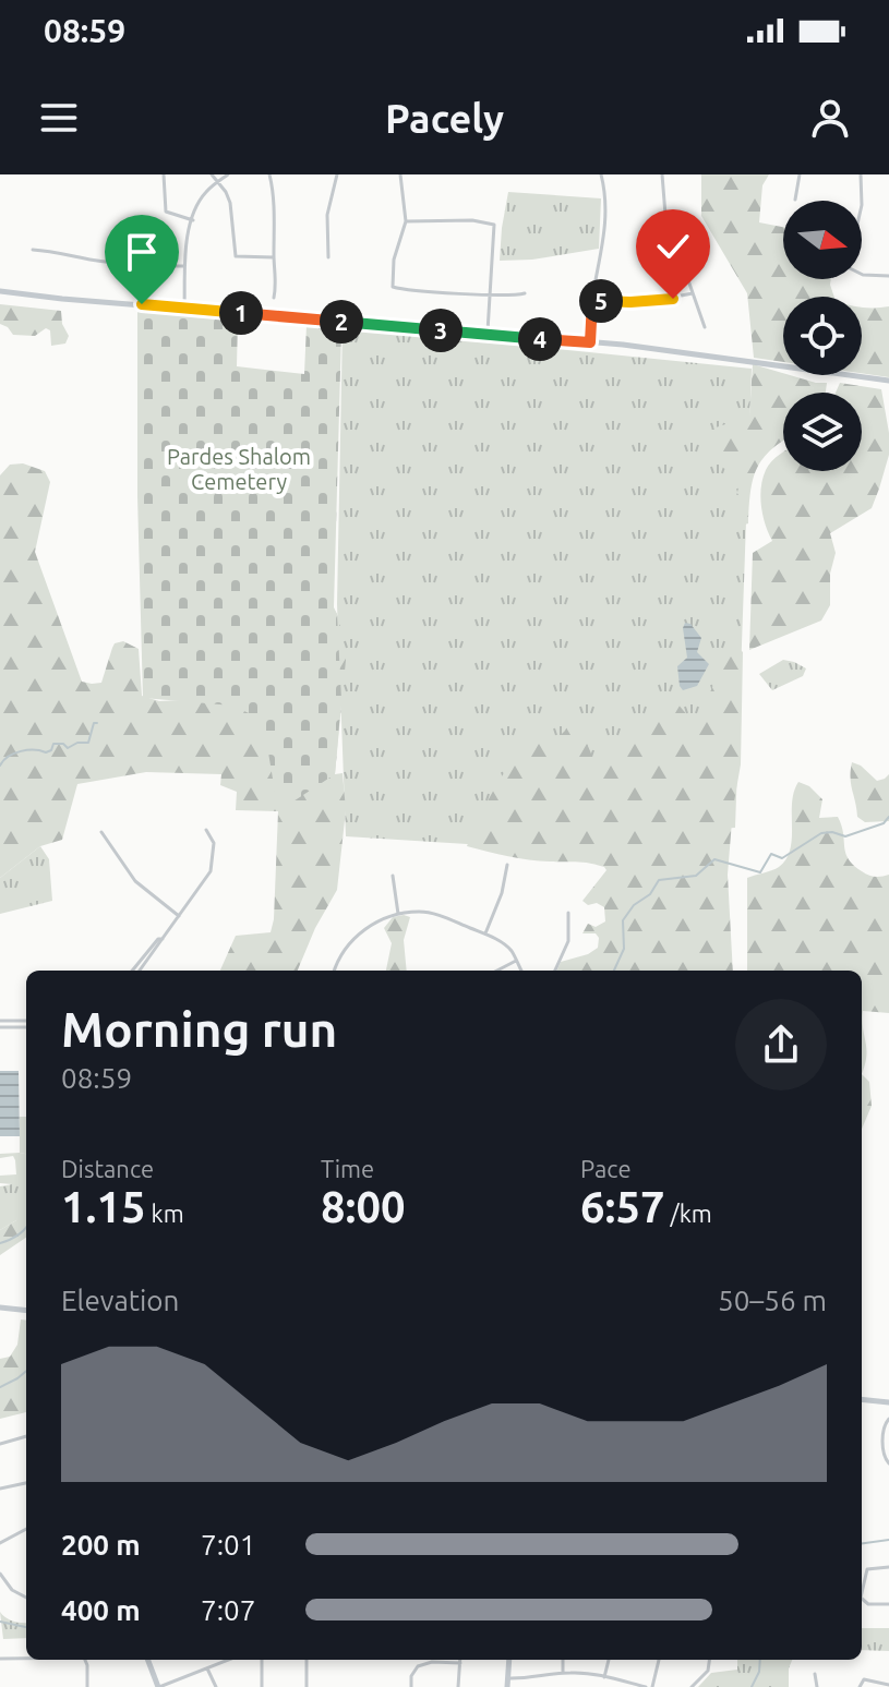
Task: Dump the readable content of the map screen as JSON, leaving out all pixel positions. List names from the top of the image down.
{
  "parks": ["Pardes Shalom Cemetery"],
  "north": "right",
  "page": {
    "status": "08:59",
    "header": "Pacely",
    "pins": [
      "5",
      "1",
      "2",
      "3",
      "4"
    ],
    "heading": ["Morning run", "08:59"],
    "stats": [
      ["Distance", "1.15 km"],
      ["Time", "8:00"],
      ["Pace", "6:57 /km"]
    ],
    "chart": ["Elevation", "50–56 m"],
    "list": [
      {
        "name": "200 m",
        "note": "7:01"
      },
      {
        "name": "400 m",
        "note": "7:07"
      }
    ]
  }
}
